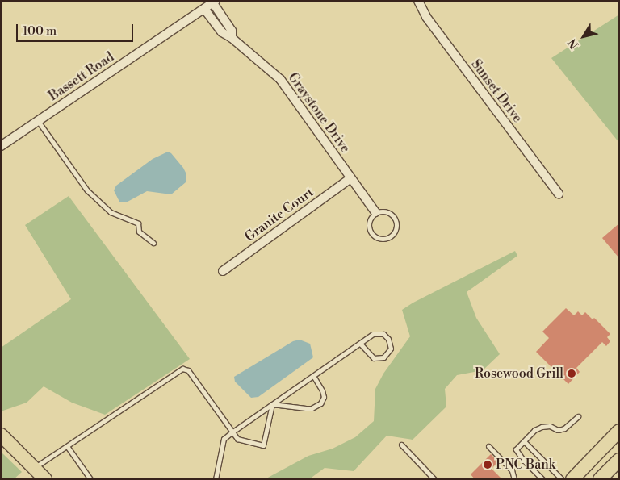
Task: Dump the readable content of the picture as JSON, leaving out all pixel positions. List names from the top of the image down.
{
  "streets": {
    "street": [
      "Bassett Road",
      "Sunset Drive",
      "Graystone Drive",
      "Granite Court"
    ]
  },
  "crossings": [
    ["Bassett Road", "Graystone Drive"],
    ["Graystone Drive", "Granite Court"]
  ],
  "places": ["Rosewood Grill", "PNC Bank"],
  "scale_bar": "100 m",
  "north": "bottom left"
}
